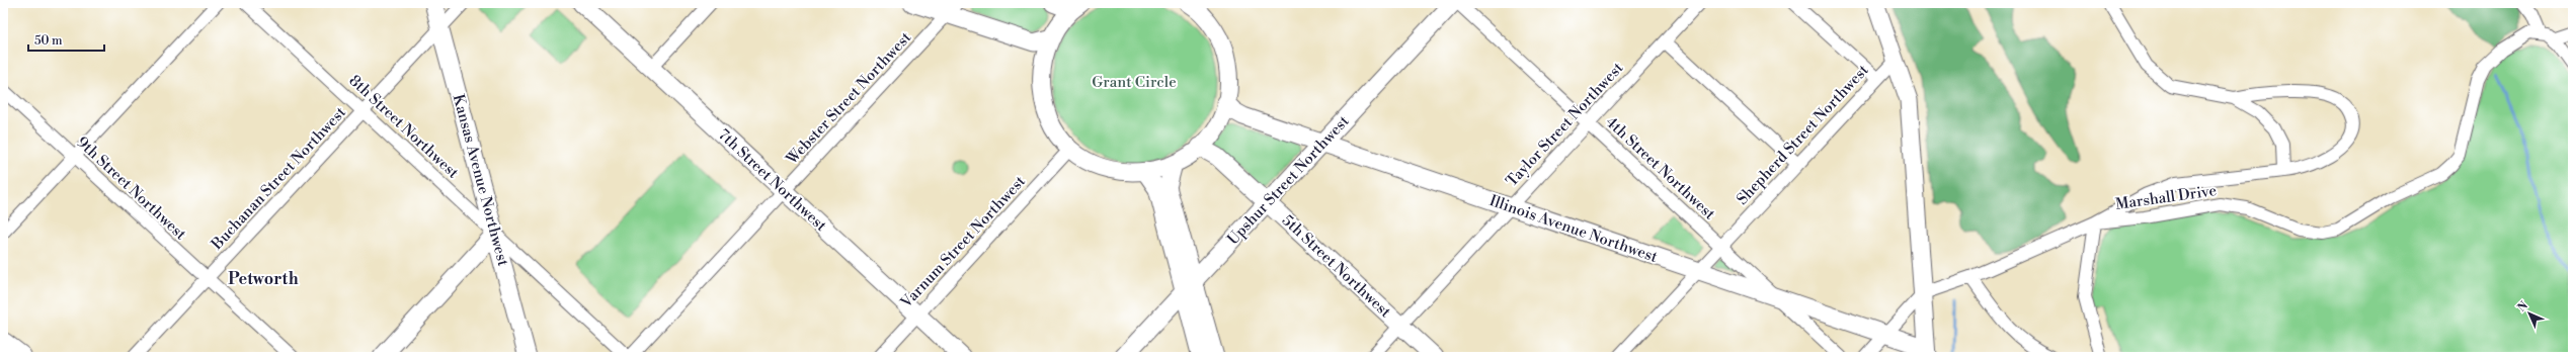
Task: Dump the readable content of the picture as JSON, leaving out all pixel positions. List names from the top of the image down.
{
  "streets": {
    "street": [
      "Webster Street Northwest",
      "Taylor Street Northwest",
      "8th Street Northwest",
      "Shepherd Street Northwest",
      "4th Street Northwest",
      "Buchanan Street Northwest",
      "Kansas Avenue Northwest",
      "7th Street Northwest",
      "Upshur Street Northwest",
      "9th Street Northwest",
      "Marshall Drive",
      "Illinois Avenue Northwest",
      "Varnum Street Northwest",
      "5th Street Northwest"
    ]
  },
  "crossings": [
    ["Webster Street Northwest", "8th Street Northwest"],
    ["Webster Street Northwest", "7th Street Northwest"],
    ["Taylor Street Northwest", "4th Street Northwest"],
    ["Taylor Street Northwest", "Illinois Avenue Northwest"],
    ["Taylor Street Northwest", "5th Street Northwest"],
    ["8th Street Northwest", "Buchanan Street Northwest"],
    ["8th Street Northwest", "Kansas Avenue Northwest"],
    ["Shepherd Street Northwest", "4th Street Northwest"],
    ["Shepherd Street Northwest", "Illinois Avenue Northwest"],
    ["4th Street Northwest", "Illinois Avenue Northwest"],
    ["Buchanan Street Northwest", "Kansas Avenue Northwest"],
    ["Buchanan Street Northwest", "9th Street Northwest"],
    ["7th Street Northwest", "Varnum Street Northwest"],
    ["Upshur Street Northwest", "Illinois Avenue Northwest"],
    ["Upshur Street Northwest", "5th Street Northwest"]
  ],
  "districts": ["Petworth"],
  "parks": ["Grant Circle"],
  "scale_bar": "50 m",
  "north": "top left"
}
